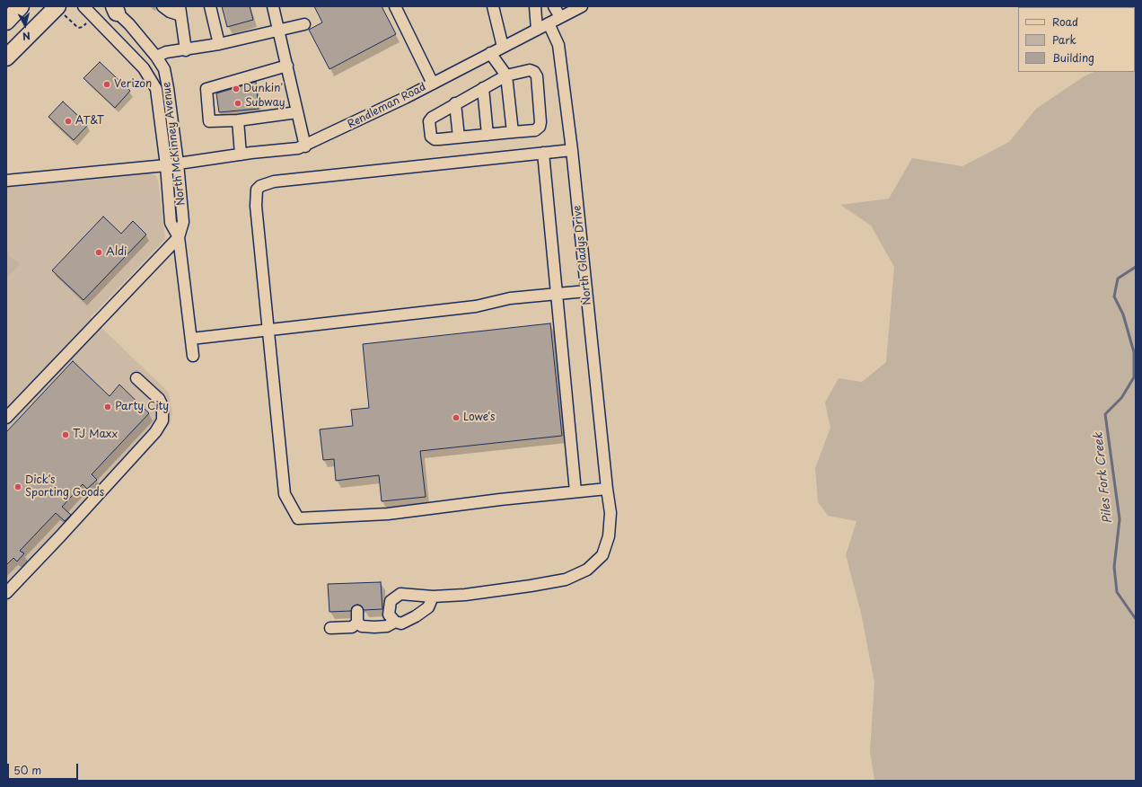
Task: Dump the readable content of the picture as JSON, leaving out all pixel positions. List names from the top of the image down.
{
  "streets": {
    "street": ["Rendleman Road", "North McKinney Avenue", "North Gladys Drive"]
  },
  "crossings": [
    ["Rendleman Road", "North McKinney Avenue"],
    ["Rendleman Road", "North Gladys Drive"]
  ],
  "water": ["Piles Fork Creek"],
  "places": [
    "Verizon",
    "Dunkin'",
    "Subway",
    "AT&T",
    "Aldi",
    "Party City",
    "Lowe's",
    "TJ Maxx",
    "Dick's Sporting Goods"
  ],
  "legend": ["Road", "Park", "Building"],
  "scale_bar": "50 m",
  "north": "bottom"
}
